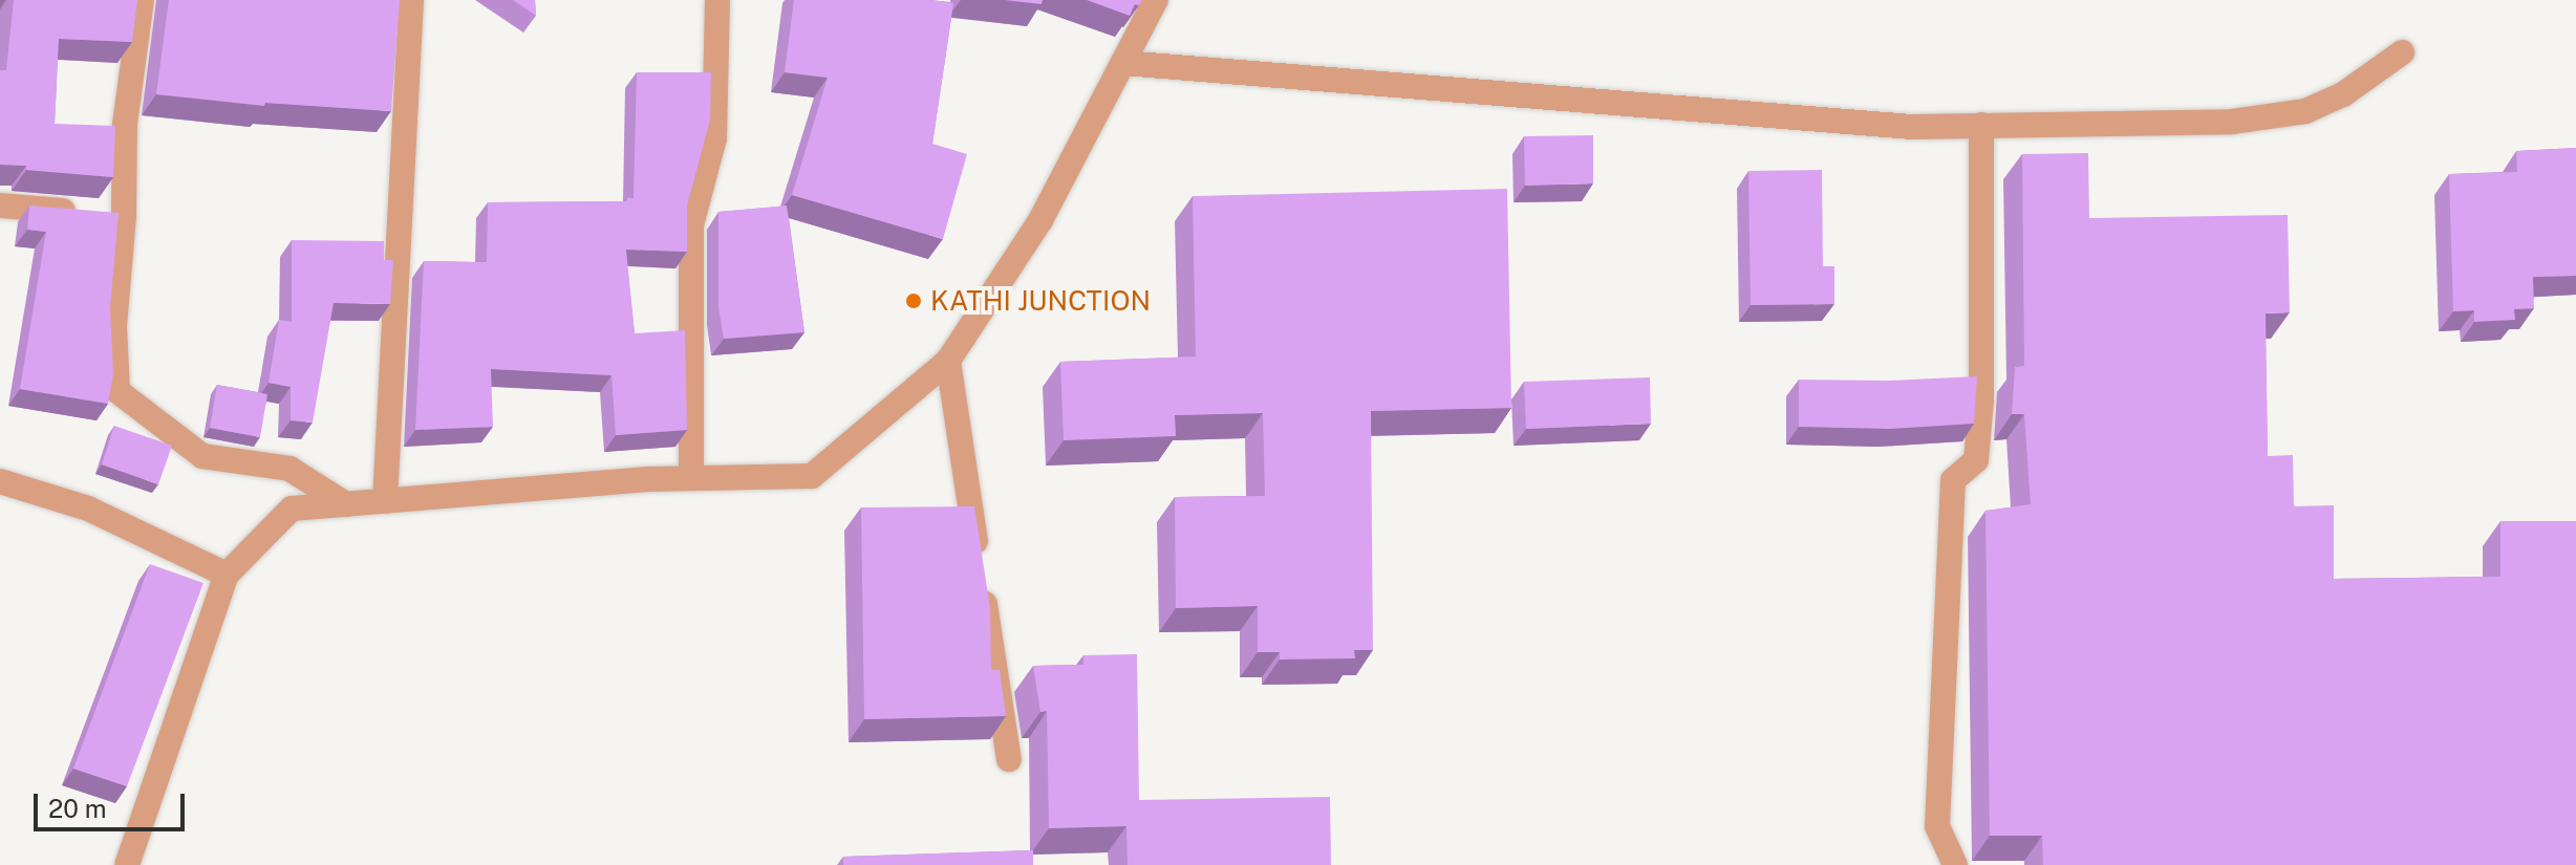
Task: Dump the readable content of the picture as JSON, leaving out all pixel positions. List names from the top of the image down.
{
  "places": ["KATHI JUNCTION"],
  "scale_bar": "20 m"
}
